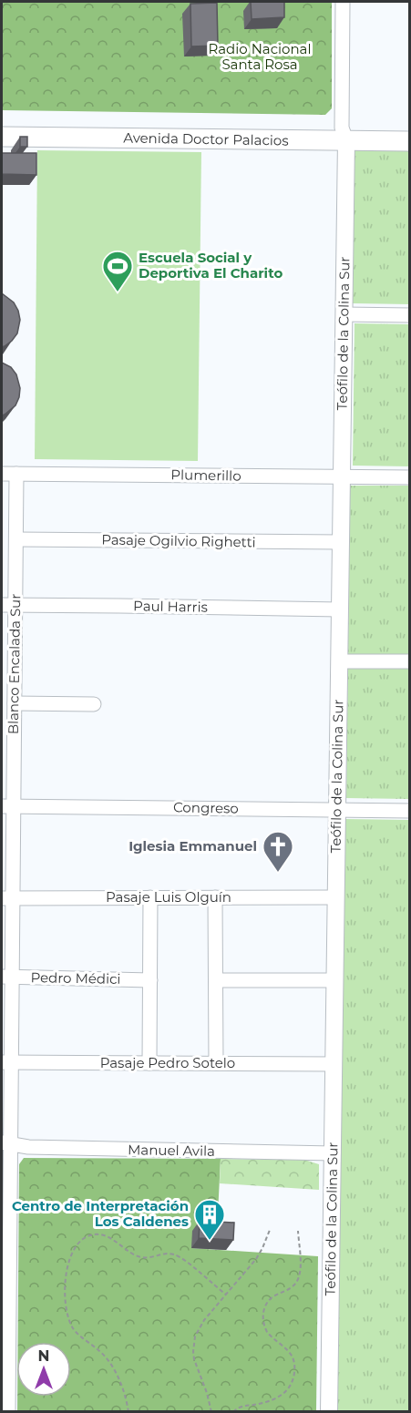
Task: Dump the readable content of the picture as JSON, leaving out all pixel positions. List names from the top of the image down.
{
  "streets": {
    "main road": ["Avenida Doctor Palacios"],
    "street": [
      "Teófilo de la Colina Sur",
      "Plumerillo",
      "Pasaje Ogilvio Righetti",
      "Paul Harris",
      "Blanco Encalada Sur",
      "Congreso",
      "Pasaje Luis Olguín",
      "Pedro Médici",
      "Pasaje Pedro Sotelo",
      "Manuel Avila"
    ]
  },
  "crossings": [
    ["Avenida Doctor Palacios", "Teófilo de la Colina Sur"],
    ["Teófilo de la Colina Sur", "Plumerillo"],
    ["Teófilo de la Colina Sur", "Pasaje Ogilvio Righetti"],
    ["Teófilo de la Colina Sur", "Paul Harris"],
    ["Teófilo de la Colina Sur", "Congreso"],
    ["Teófilo de la Colina Sur", "Pasaje Luis Olguín"],
    ["Teófilo de la Colina Sur", "Pasaje Pedro Sotelo"],
    ["Teófilo de la Colina Sur", "Manuel Avila"],
    ["Plumerillo", "Blanco Encalada Sur"],
    ["Pasaje Ogilvio Righetti", "Blanco Encalada Sur"],
    ["Paul Harris", "Blanco Encalada Sur"],
    ["Blanco Encalada Sur", "Congreso"],
    ["Blanco Encalada Sur", "Pasaje Luis Olguín"],
    ["Blanco Encalada Sur", "Pedro Médici"],
    ["Blanco Encalada Sur", "Pasaje Pedro Sotelo"],
    ["Blanco Encalada Sur", "Manuel Avila"]
  ],
  "parks": ["Radio Nacional Santa Rosa"],
  "places": {
    "sports": ["Escuela Social y Deportiva El Charito"],
    "church": ["Iglesia Emmanuel"],
    "building": ["Centro de Interpretación Los Caldenes"]
  },
  "north": "top"
}
